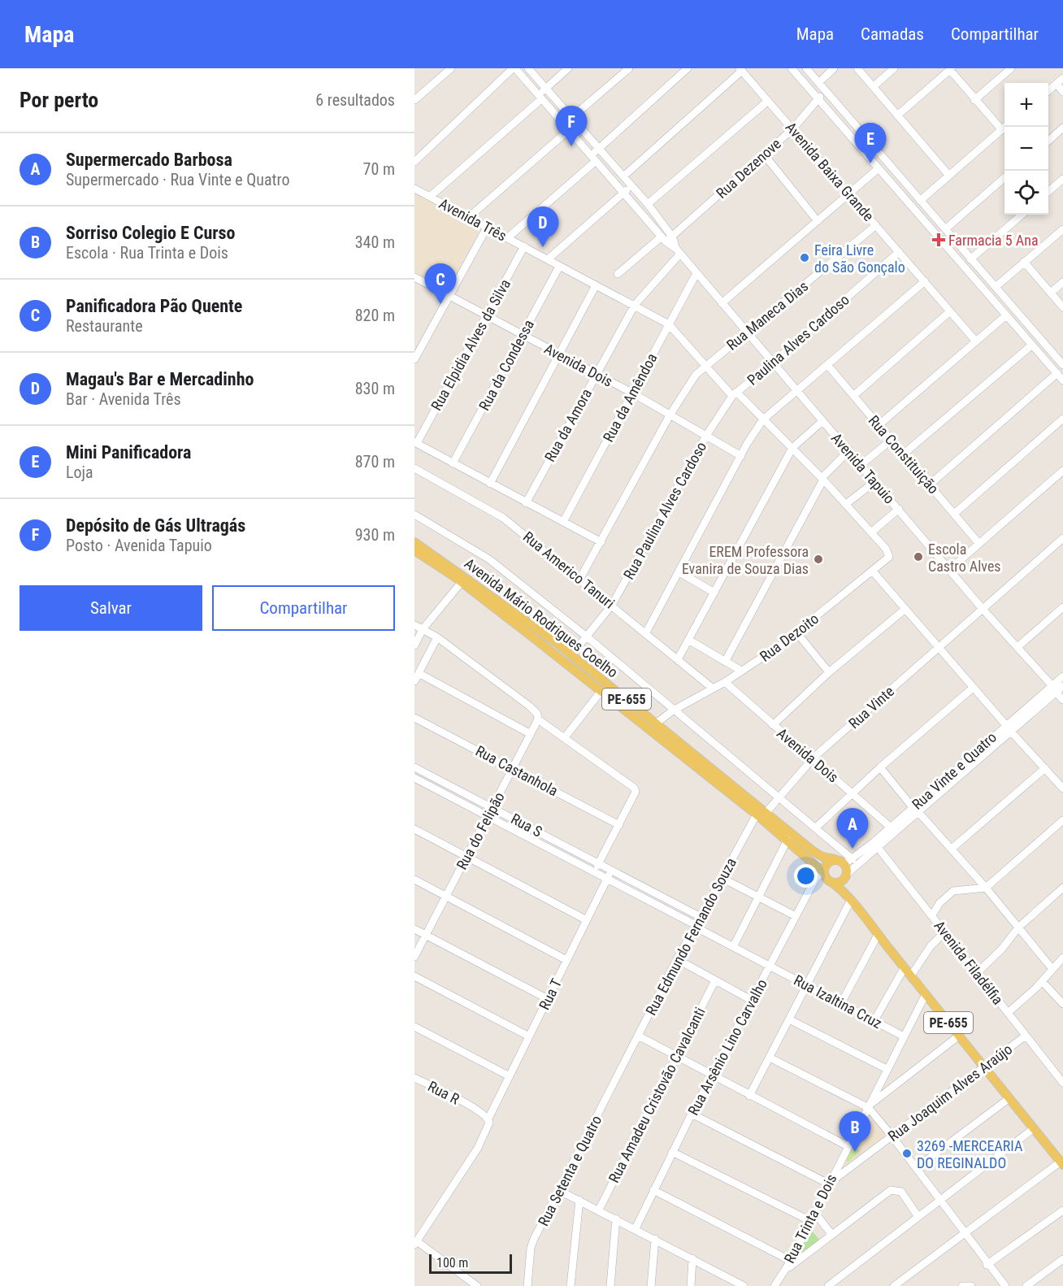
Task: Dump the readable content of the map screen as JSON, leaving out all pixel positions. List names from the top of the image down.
{
  "streets": {
    "main road": ["Avenida Mário Rodrigues Coelho", "PE-655"],
    "street": [
      "Rua Dezenove",
      "Avenida Baixa Grande",
      "Avenida Três",
      "Rua Maneca Dias",
      "Paulina Alves Cardoso",
      "Rua Elpidia Alves da Silva",
      "Rua da Condessa",
      "Avenida Dois",
      "Rua da Amêndoa",
      "Rua da Amora",
      "Rua Constituição",
      "Avenida Tapuio",
      "Rua Paulina Alves Cardoso",
      "Rua Americo Tanuri",
      "Rua Dezoito",
      "Rua Vinte",
      "Rua Castanhola",
      "Rua Vinte e Quatro",
      "Rua S",
      "Rua do Felipão",
      "Rua Edmundo Fernando Souza",
      "Avenida Filadélfia",
      "Rua T",
      "Rua Izaltina Cruz",
      "Rua Arsênio Lino Carvalho",
      "Rua R",
      "Rua Joaquim Alves Araújo",
      "Rua Amadeu Cristovão Cavalcanti",
      "Rua Setenta e Quatro",
      "Rua Trinta e Dois"
    ]
  },
  "crossings": [
    ["Rua Dezenove", "Avenida Baixa Grande"],
    ["Rua Dezenove", "Avenida Tapuio"],
    ["Avenida Baixa Grande", "Rua Maneca Dias"],
    ["Avenida Baixa Grande", "Paulina Alves Cardoso"],
    ["Avenida Três", "Rua Maneca Dias"],
    ["Avenida Três", "Paulina Alves Cardoso"],
    ["Avenida Três", "Rua Elpidia Alves da Silva"],
    ["Avenida Três", "Rua da Condessa"],
    ["Avenida Três", "Rua da Amêndoa"],
    ["Avenida Três", "Rua da Amora"],
    ["Avenida Três", "Rua Dezoito"],
    ["Rua Maneca Dias", "Avenida Dois"],
    ["Rua Maneca Dias", "Avenida Tapuio"],
    ["Rua Maneca Dias", "Rua Americo Tanuri"],
    ["Paulina Alves Cardoso", "Avenida Dois"],
    ["Paulina Alves Cardoso", "Avenida Tapuio"],
    ["Paulina Alves Cardoso", "Rua Paulina Alves Cardoso"],
    ["Rua Elpidia Alves da Silva", "Avenida Dois"],
    ["Rua da Condessa", "Avenida Dois"],
    ["Avenida Dois", "Rua da Amêndoa"],
    ["Avenida Dois", "Rua da Amora"],
    ["Avenida Dois", "Rua Paulina Alves Cardoso"],
    ["Avenida Dois", "Rua Dezoito"],
    ["Avenida Dois", "Rua Vinte"],
    ["Avenida Dois", "Rua Vinte e Quatro"],
    ["Rua da Amêndoa", "Avenida Tapuio"],
    ["Rua da Amora", "Avenida Tapuio"],
    ["Avenida Tapuio", "Rua Vinte"],
    ["Avenida Tapuio", "Rua Vinte e Quatro"],
    ["Rua Paulina Alves Cardoso", "Rua Americo Tanuri"],
    ["Rua Paulina Alves Cardoso", "Avenida Mário Rodrigues Coelho"],
    ["Rua Americo Tanuri", "Rua Dezoito"],
    ["Avenida Mário Rodrigues Coelho", "Rua Dezoito"],
    ["Avenida Mário Rodrigues Coelho", "PE-655"],
    ["Avenida Mário Rodrigues Coelho", "Rua Vinte"],
    ["Avenida Mário Rodrigues Coelho", "Rua Vinte e Quatro"],
    ["Avenida Mário Rodrigues Coelho", "Rua Edmundo Fernando Souza"],
    ["Avenida Mário Rodrigues Coelho", "Rua Arsênio Lino Carvalho"],
    ["PE-655", "Rua Vinte e Quatro"],
    ["PE-655", "Rua Arsênio Lino Carvalho"],
    ["PE-655", "Rua Joaquim Alves Araújo"],
    ["PE-655", "Rua Trinta e Dois"],
    ["Rua Castanhola", "Rua do Felipão"],
    ["Rua Vinte e Quatro", "Avenida Filadélfia"],
    ["Rua Vinte e Quatro", "Rua Arsênio Lino Carvalho"],
    ["Rua S", "Rua do Felipão"],
    ["Rua S", "Rua Edmundo Fernando Souza"],
    ["Rua S", "Rua T"],
    ["Rua S", "Rua Izaltina Cruz"],
    ["Rua Edmundo Fernando Souza", "Rua Izaltina Cruz"],
    ["Rua Edmundo Fernando Souza", "Rua Setenta e Quatro"],
    ["Avenida Filadélfia", "Rua Joaquim Alves Araújo"],
    ["Rua T", "Rua R"],
    ["Rua Izaltina Cruz", "Rua Arsênio Lino Carvalho"],
    ["Rua Izaltina Cruz", "Rua Trinta e Dois"],
    ["Rua Joaquim Alves Araújo", "Rua Trinta e Dois"]
  ],
  "places": {
    "health": ["Farmacia 5 Ana"],
    "other": [
      "Feira Livre do São Gonçalo",
      "Escola Castro Alves",
      "EREM Professora Evanira de Souza Dias",
      "3269 -MERCEARIA DO REGINALDO"
    ]
  },
  "scale_bar": "100 m",
  "page": {
    "header": "Mapa",
    "nav": ["Mapa", "Camadas", "Compartilhar"],
    "heading": ["Por perto", "6 resultados"],
    "map_buttons": ["+", "−"],
    "pins": [
      "F",
      "E",
      "D",
      "C",
      "A",
      "B"
    ],
    "list": [
      {
        "mark": "A",
        "name": "Supermercado Barbosa",
        "note": "Supermercado · Rua Vinte e Quatro",
        "value": "70 m"
      },
      {
        "mark": "B",
        "name": "Sorriso Colegio E Curso",
        "note": "Escola · Rua Trinta e Dois",
        "value": "340 m"
      },
      {
        "mark": "C",
        "name": "Panificadora Pão Quente",
        "note": "Restaurante",
        "value": "820 m"
      },
      {
        "mark": "D",
        "name": "Magau's Bar e Mercadinho",
        "note": "Bar · Avenida Três",
        "value": "830 m"
      },
      {
        "mark": "E",
        "name": "Mini Panificadora",
        "note": "Loja",
        "value": "870 m"
      },
      {
        "mark": "F",
        "name": "Depósito de Gás Ultragás",
        "note": "Posto · Avenida Tapuio",
        "value": "930 m"
      }
    ],
    "buttons": ["Salvar", "Compartilhar"],
    "scale": "100 m"
  }
}
